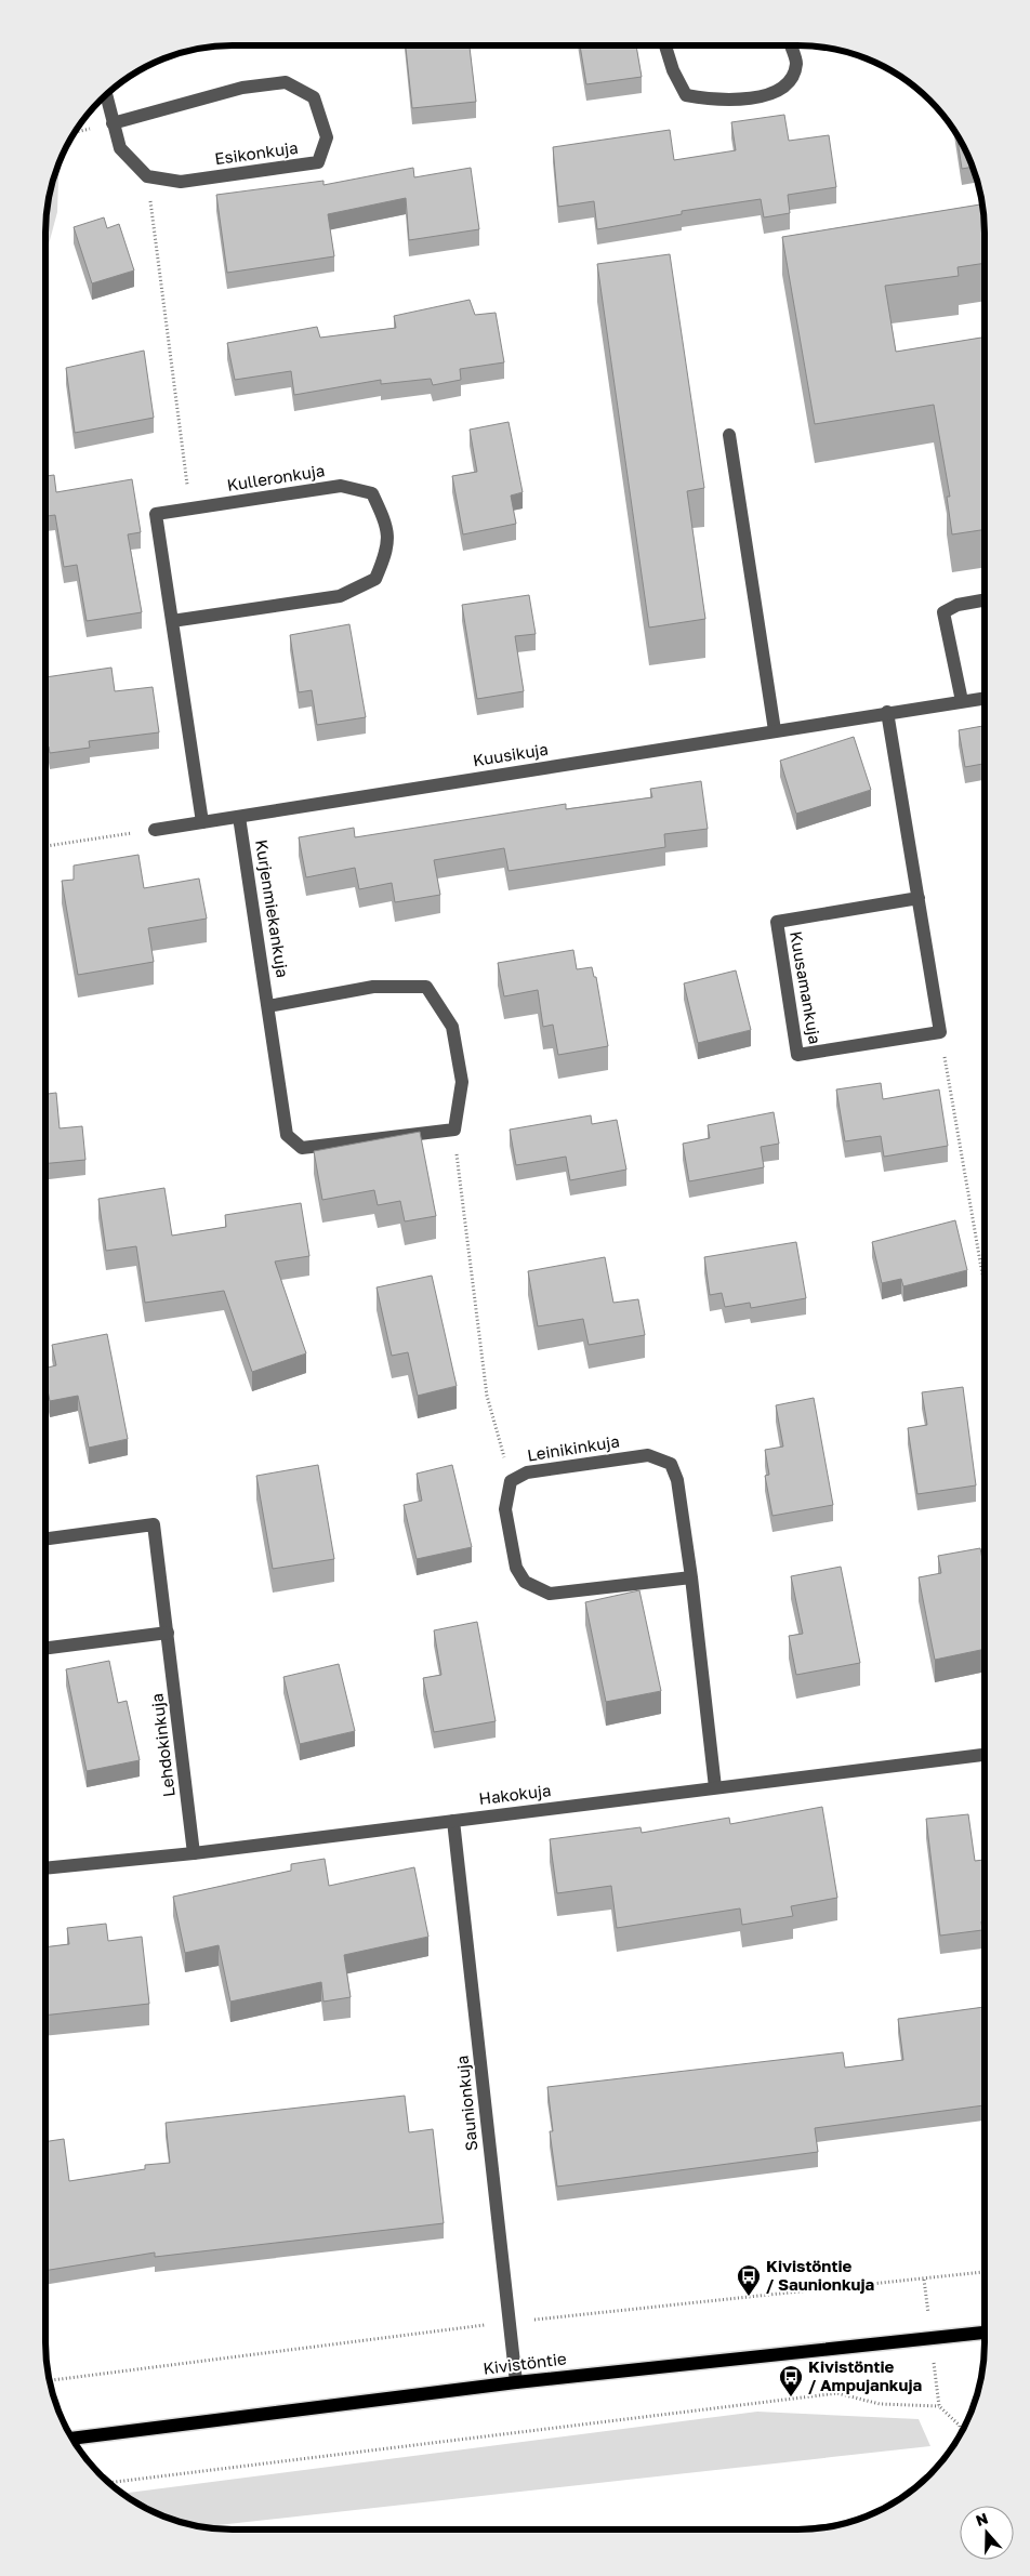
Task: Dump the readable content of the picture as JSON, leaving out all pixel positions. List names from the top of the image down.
{
  "streets": {
    "main road": ["Kivistöntie"],
    "street": [
      "Esikonkuja",
      "Kulleronkuja",
      "Kuusikuja",
      "Kurjenmiekankuja",
      "Kuusamankuja",
      "Leinikinkuja",
      "Lehdokinkuja",
      "Hakokuja",
      "Saunionkuja"
    ]
  },
  "crossings": [
    ["Kulleronkuja", "Kuusikuja"],
    ["Kuusikuja", "Kurjenmiekankuja"],
    ["Leinikinkuja", "Hakokuja"],
    ["Lehdokinkuja", "Hakokuja"],
    ["Hakokuja", "Saunionkuja"],
    ["Saunionkuja", "Kivistöntie"]
  ],
  "places": {
    "bus stop": ["Kivistöntie / Saunionkuja", "Kivistöntie / Ampujankuja"]
  },
  "north": "top"
}
